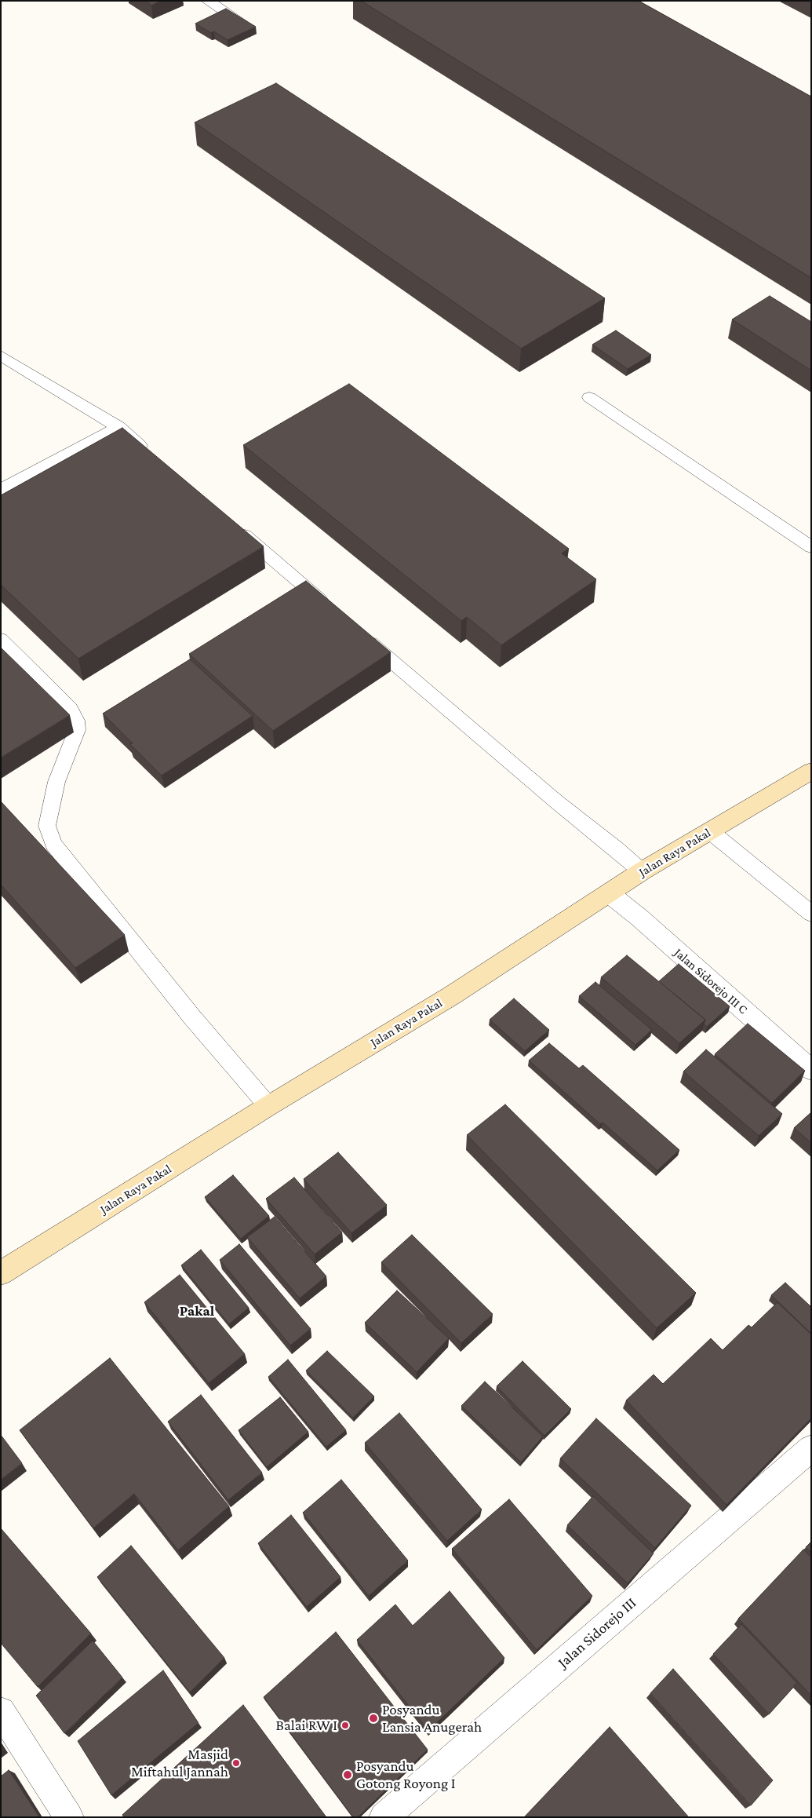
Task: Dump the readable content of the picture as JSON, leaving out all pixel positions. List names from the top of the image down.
{
  "streets": {
    "main road": ["Jalan Raya Pakal"],
    "street": ["Jalan Sidorejo III C", "Jalan Sidorejo III"]
  },
  "crossings": [
    ["Jalan Raya Pakal", "Jalan Sidorejo III C"]
  ],
  "districts": ["Pakal"],
  "places": [
    "Posyandu Lansia Anugerah",
    "Balai RW I",
    "Masjid Miftahul Jannah",
    "Posyandu Gotong Royong I"
  ]
}
